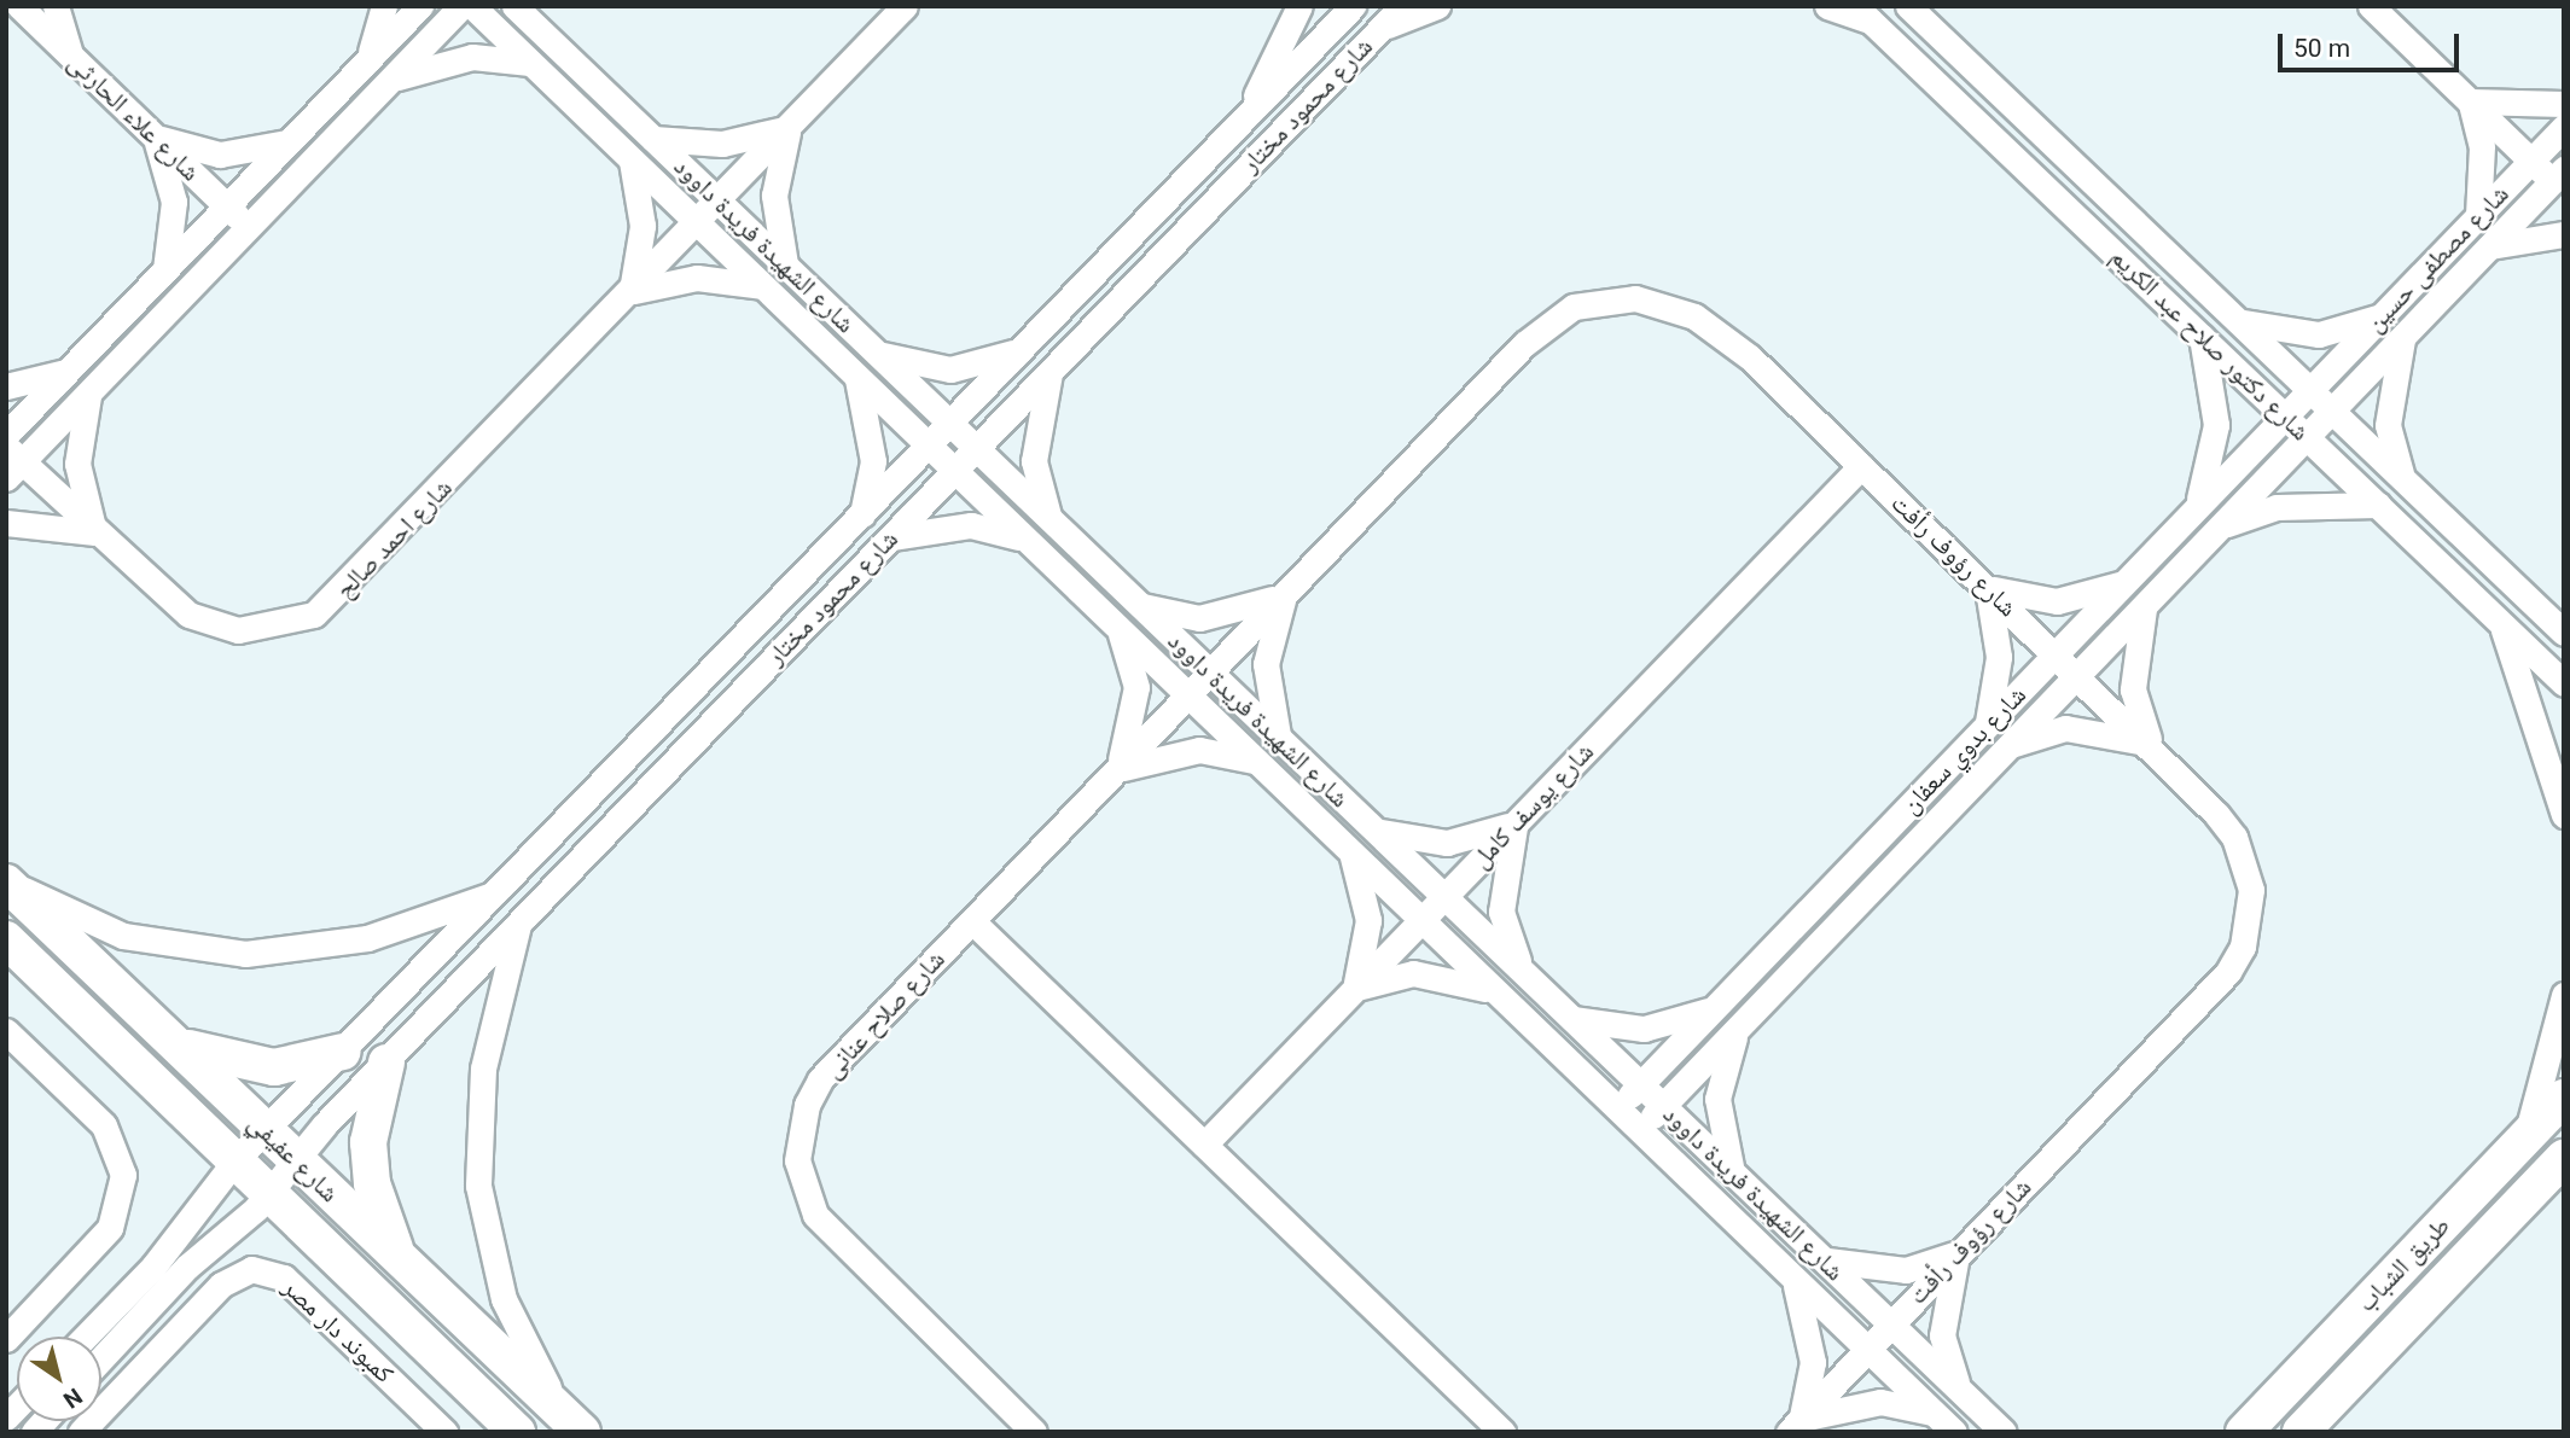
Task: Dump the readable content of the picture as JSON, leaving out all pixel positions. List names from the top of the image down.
{
  "streets": {
    "street": [
      "شارع محمود مختار",
      "شارع علاء الحارثى",
      "شارع الشهيدة فريدة داوود",
      "شارع مصطفى حسين",
      "شارع دكتور صلاح عبد الكريم",
      "شارع احمد صالح",
      "شارع رؤوف رأفت",
      "شارع بدوي سعفان",
      "شارع يوسف كامل",
      "شارع صلاح عنانى",
      "شارع عفيفي",
      "طريق الشباب",
      "كمبوند دار مصر"
    ]
  },
  "crossings": [
    ["شارع محمود مختار", "شارع الشهيدة فريدة داوود"],
    ["شارع محمود مختار", "شارع عفيفي"],
    ["شارع الشهيدة فريدة داوود", "شارع احمد صالح"],
    ["شارع الشهيدة فريدة داوود", "شارع رؤوف رأفت"],
    ["شارع الشهيدة فريدة داوود", "شارع بدوي سعفان"],
    ["شارع الشهيدة فريدة داوود", "شارع يوسف كامل"],
    ["شارع الشهيدة فريدة داوود", "شارع صلاح عنانى"],
    ["شارع مصطفى حسين", "شارع دكتور صلاح عبد الكريم"],
    ["شارع مصطفى حسين", "شارع بدوي سعفان"],
    ["شارع دكتور صلاح عبد الكريم", "شارع بدوي سعفان"],
    ["شارع رؤوف رأفت", "شارع بدوي سعفان"],
    ["شارع رؤوف رأفت", "شارع يوسف كامل"],
    ["شارع رؤوف رأفت", "شارع صلاح عنانى"]
  ],
  "scale_bar": "50 m",
  "north": "bottom right"
}
